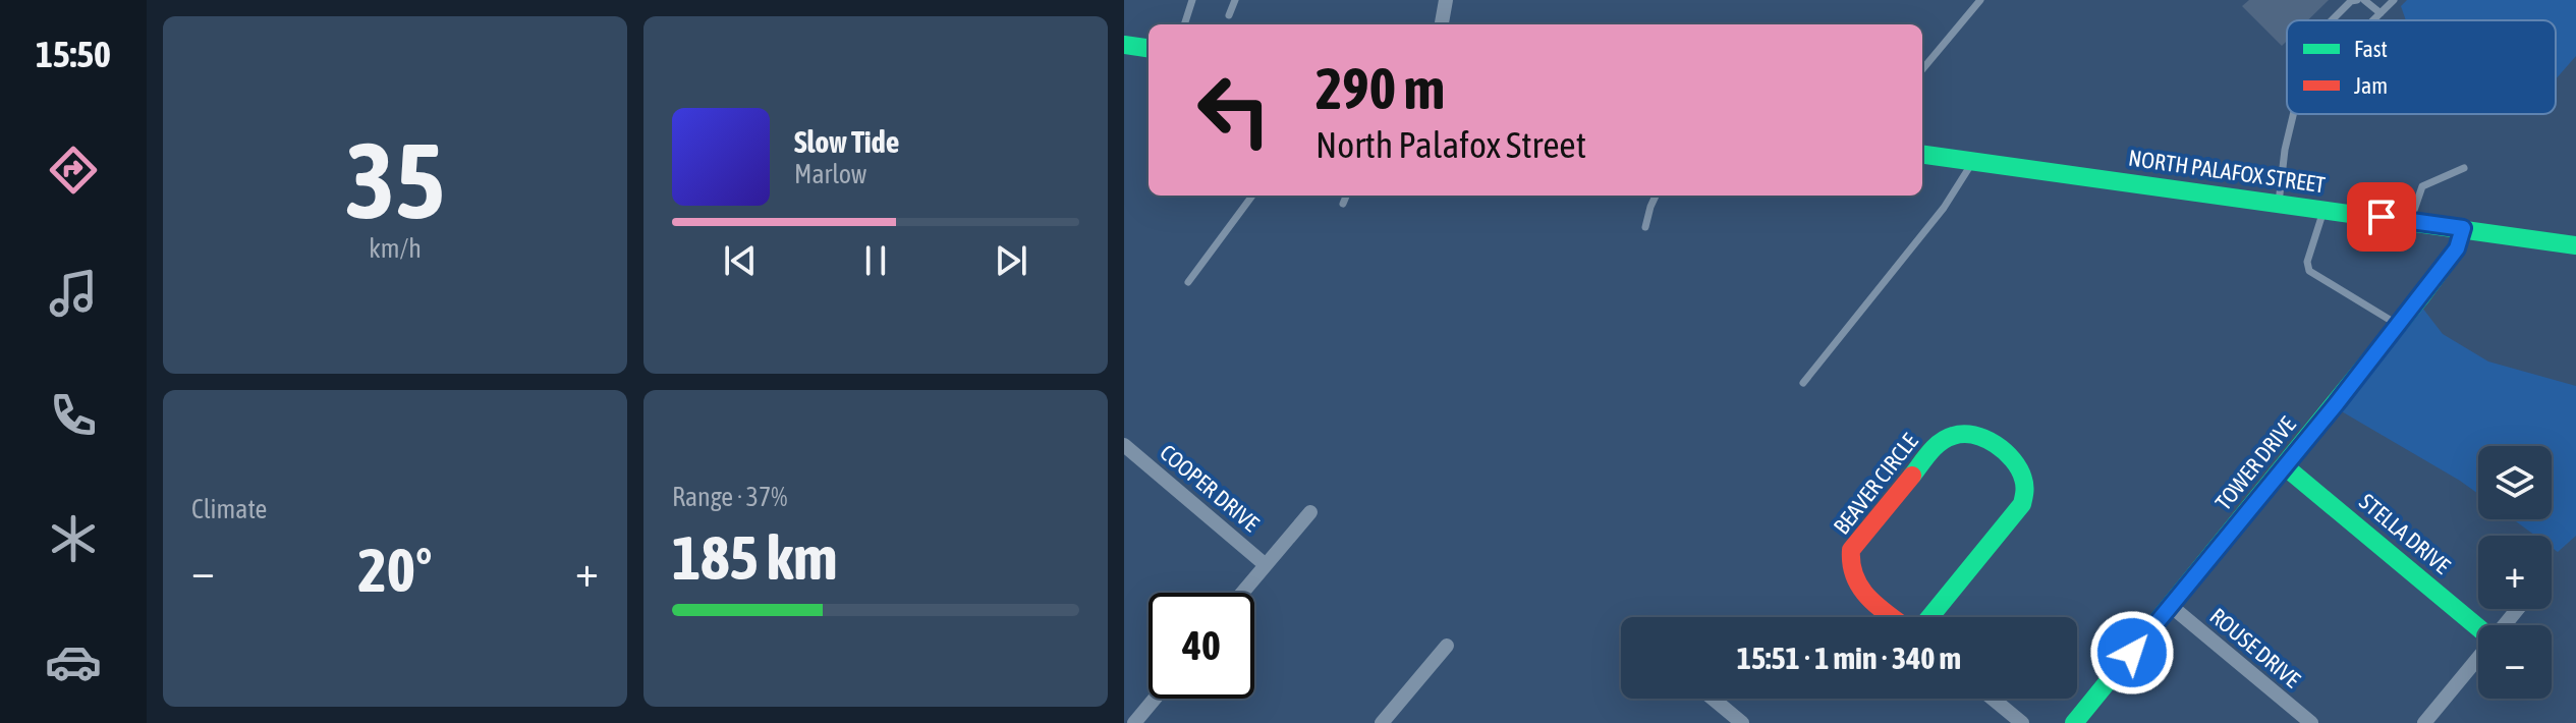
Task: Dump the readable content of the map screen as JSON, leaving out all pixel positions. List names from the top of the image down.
{
  "streets": {
    "street": [
      "NORTH PALAFOX STREET",
      "TOWER DRIVE",
      "BEAVER CIRCLE",
      "COOPER DRIVE",
      "STELLA DRIVE",
      "ROUSE DRIVE"
    ]
  },
  "crossings": [
    ["NORTH PALAFOX STREET", "TOWER DRIVE"],
    ["TOWER DRIVE", "STELLA DRIVE"],
    ["TOWER DRIVE", "ROUSE DRIVE"]
  ],
  "legend": ["Fast", "Jam"],
  "page": {
    "tabs": "15:50",
    "tile": [
      ["35", "km/h"],
      "Climate",
      ["Range · 37%", "185 km"]
    ],
    "turn": ["290 m", "North Palafox Street"],
    "song": ["Slow Tide", "Marlow"],
    "map_buttons": ["+", "−"],
    "heat": ["−", "20°", "+"],
    "limit": "40",
    "trip": "15:51 · 1 min · 340 m"
  }
}
